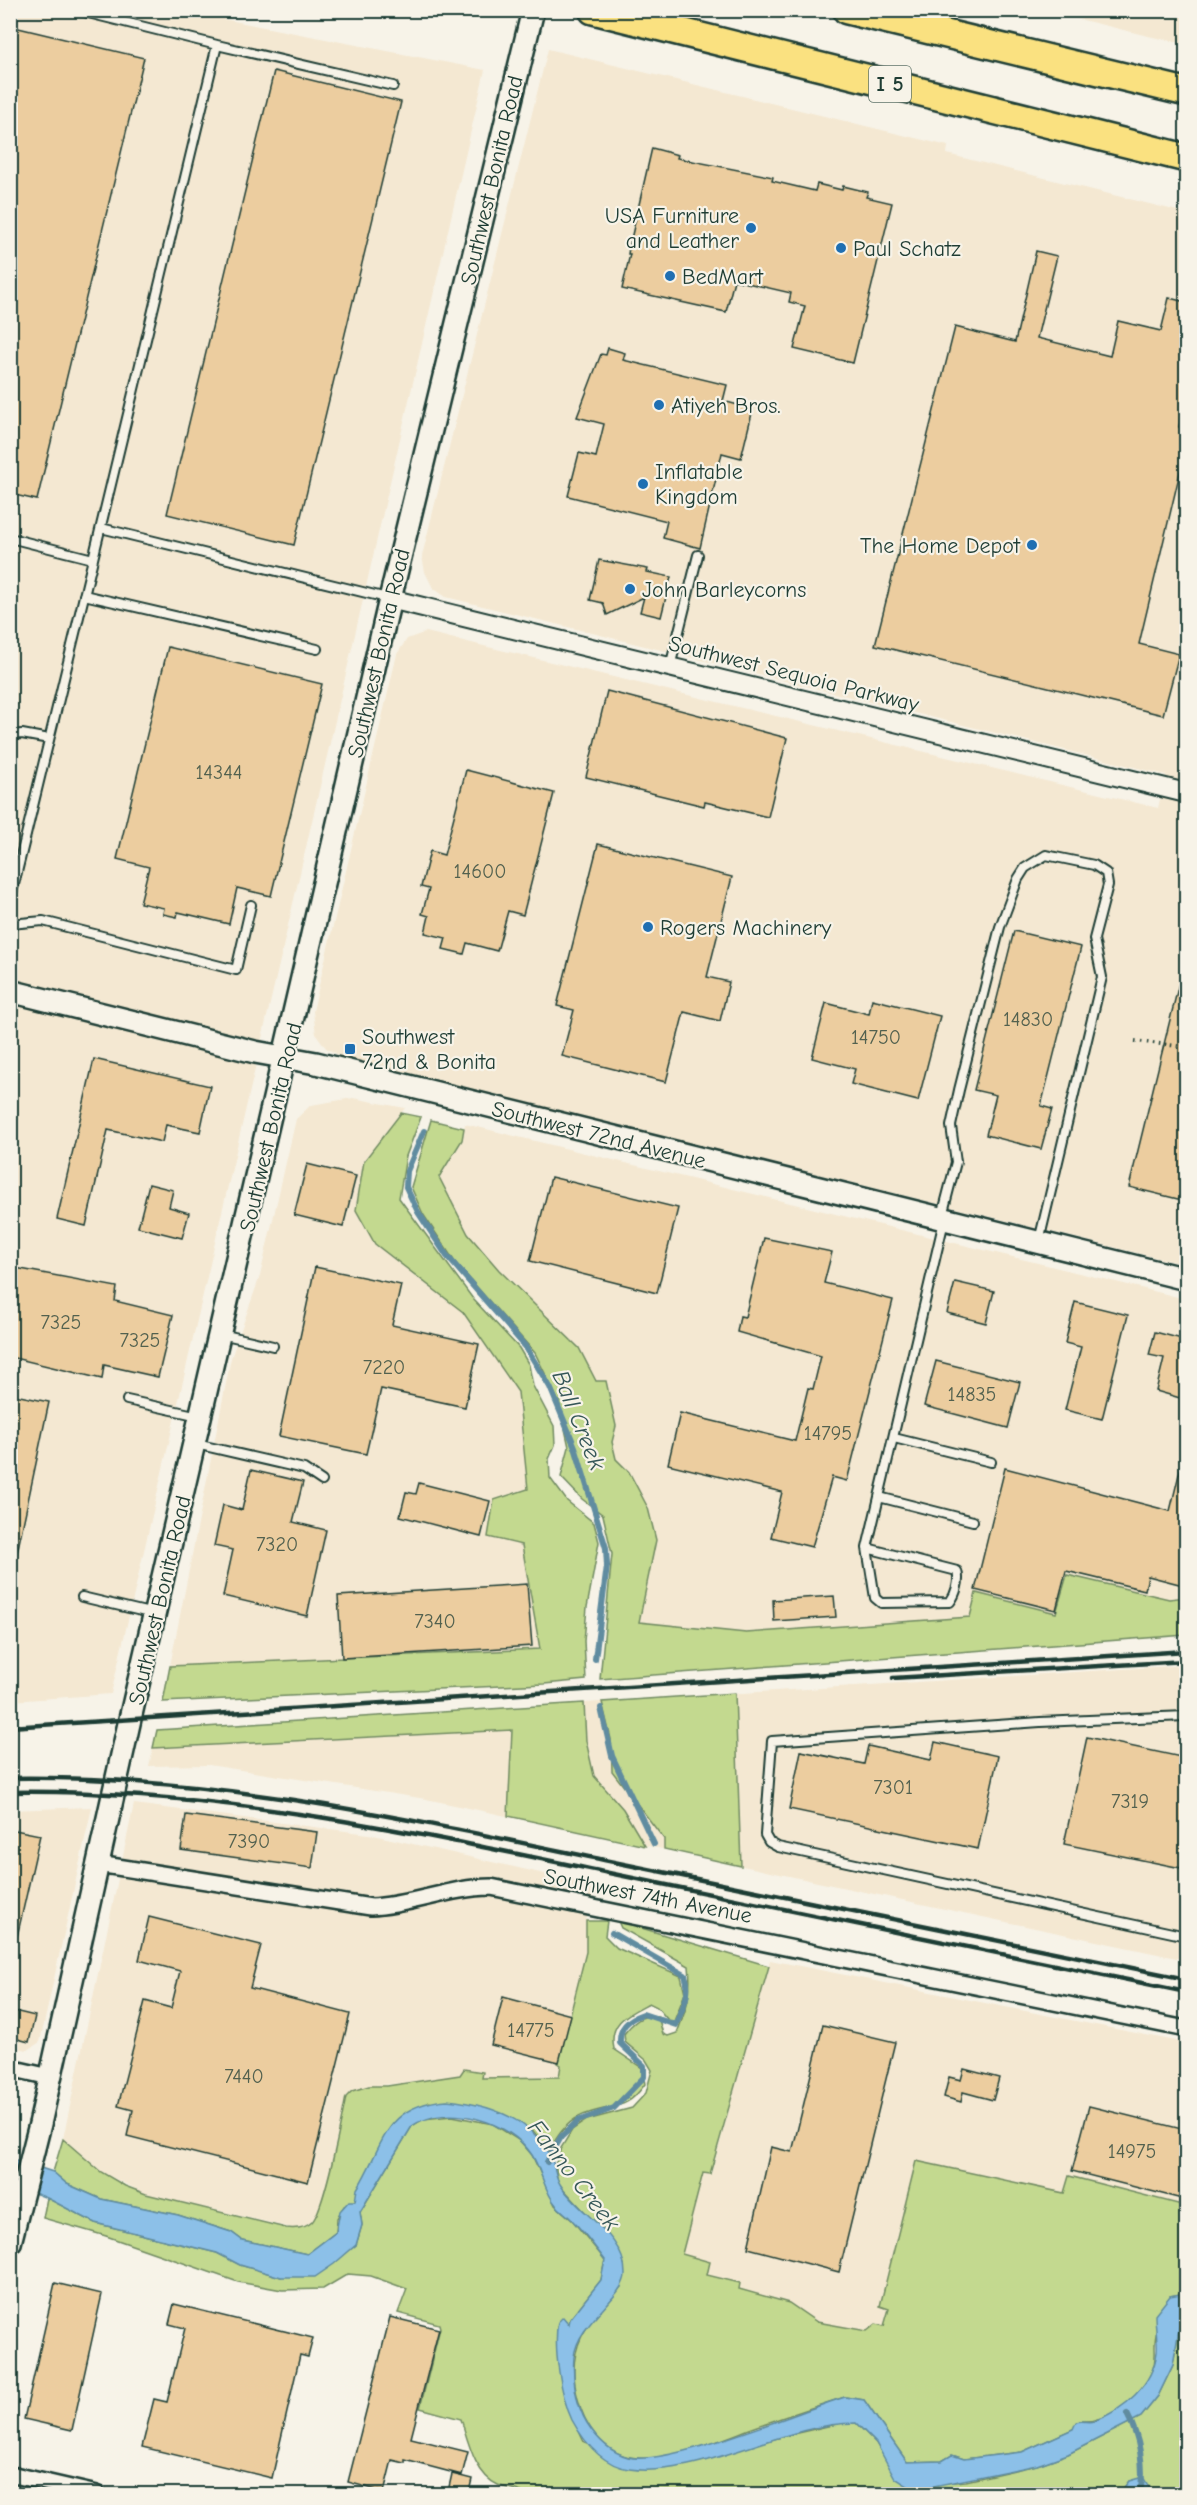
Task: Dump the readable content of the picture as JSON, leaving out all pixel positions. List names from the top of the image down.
{
  "streets": {
    "highway": ["I 5"],
    "main road": ["Southwest Bonita Road", "Southwest 72nd Avenue"],
    "street": ["Southwest Sequoia Parkway", "Southwest 74th Avenue"]
  },
  "crossings": [
    ["Southwest Bonita Road", "Southwest Sequoia Parkway"],
    ["Southwest Bonita Road", "Southwest 72nd Avenue"],
    ["Southwest Bonita Road", "Southwest 74th Avenue"]
  ],
  "water": ["Ball Creek", "Fanno Creek"],
  "places": {
    "other": [
      "USA Furniture and Leather",
      "Paul Schatz",
      "BedMart",
      "Atiyeh Bros.",
      "Inflatable Kingdom",
      "The Home Depot",
      "John Barleycorns",
      "Rogers Machinery"
    ],
    "transit": ["Southwest 72nd & Bonita"]
  },
  "house_numbers": [
    "14344",
    "14600",
    "14830",
    "14750",
    "7325",
    "7325",
    "7220",
    "14835",
    "14795",
    "7320",
    "7340",
    "7301",
    "7319",
    "7390",
    "14775",
    "7440",
    "14975"
  ]
}
